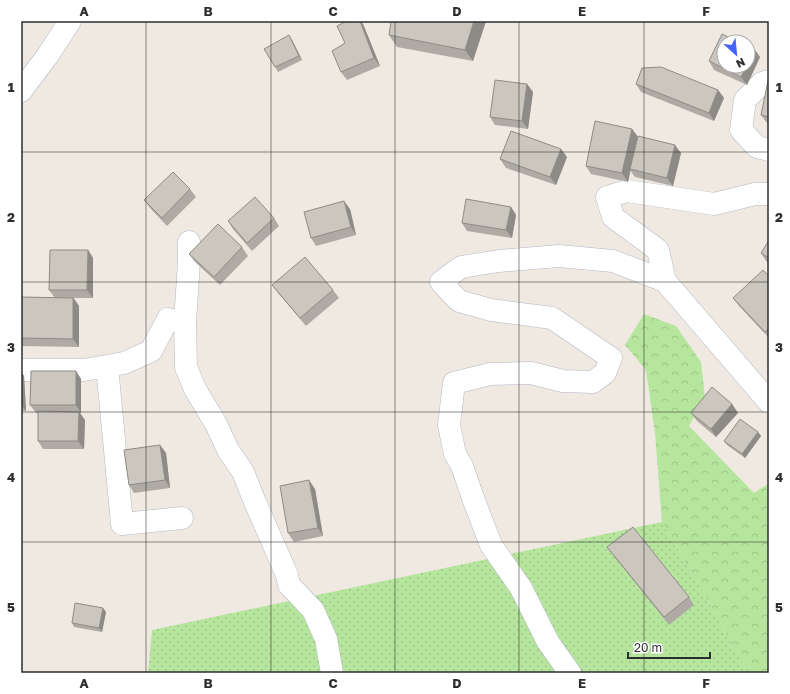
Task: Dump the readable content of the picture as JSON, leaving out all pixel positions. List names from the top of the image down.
{
  "scale_bar": "20 m",
  "north": "bottom right",
  "grid": {
    "columns": [
      "A",
      "B",
      "C",
      "D",
      "E",
      "F"
    ],
    "rows": [
      "1",
      "2",
      "3",
      "4",
      "5"
    ]
  }
}
